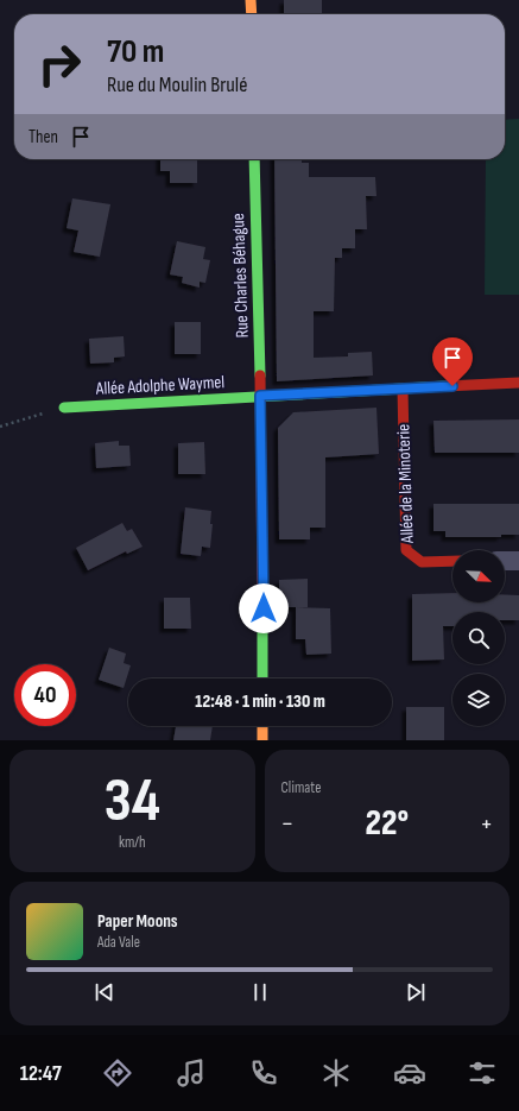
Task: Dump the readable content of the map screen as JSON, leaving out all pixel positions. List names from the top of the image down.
{
  "streets": {
    "street": ["Rue Charles Béhague", "Allée Adolphe Waymel", "Allée de la Minoterie"]
  },
  "crossings": [
    ["Rue Charles Béhague", "Allée Adolphe Waymel"],
    ["Allée Adolphe Waymel", "Allée de la Minoterie"]
  ],
  "north": "bottom right",
  "page": {
    "turn": ["70 m", "Rue du Moulin Brulé"],
    "then": "Then",
    "limit": "40",
    "trip": "12:48 · 1 min · 130 m",
    "tile": [
      ["34", "km/h"],
      "Climate"
    ],
    "heat": ["−", "22°", "+"],
    "song": ["Paper Moons", "Ada Vale"],
    "tabs": "12:47"
  }
}
